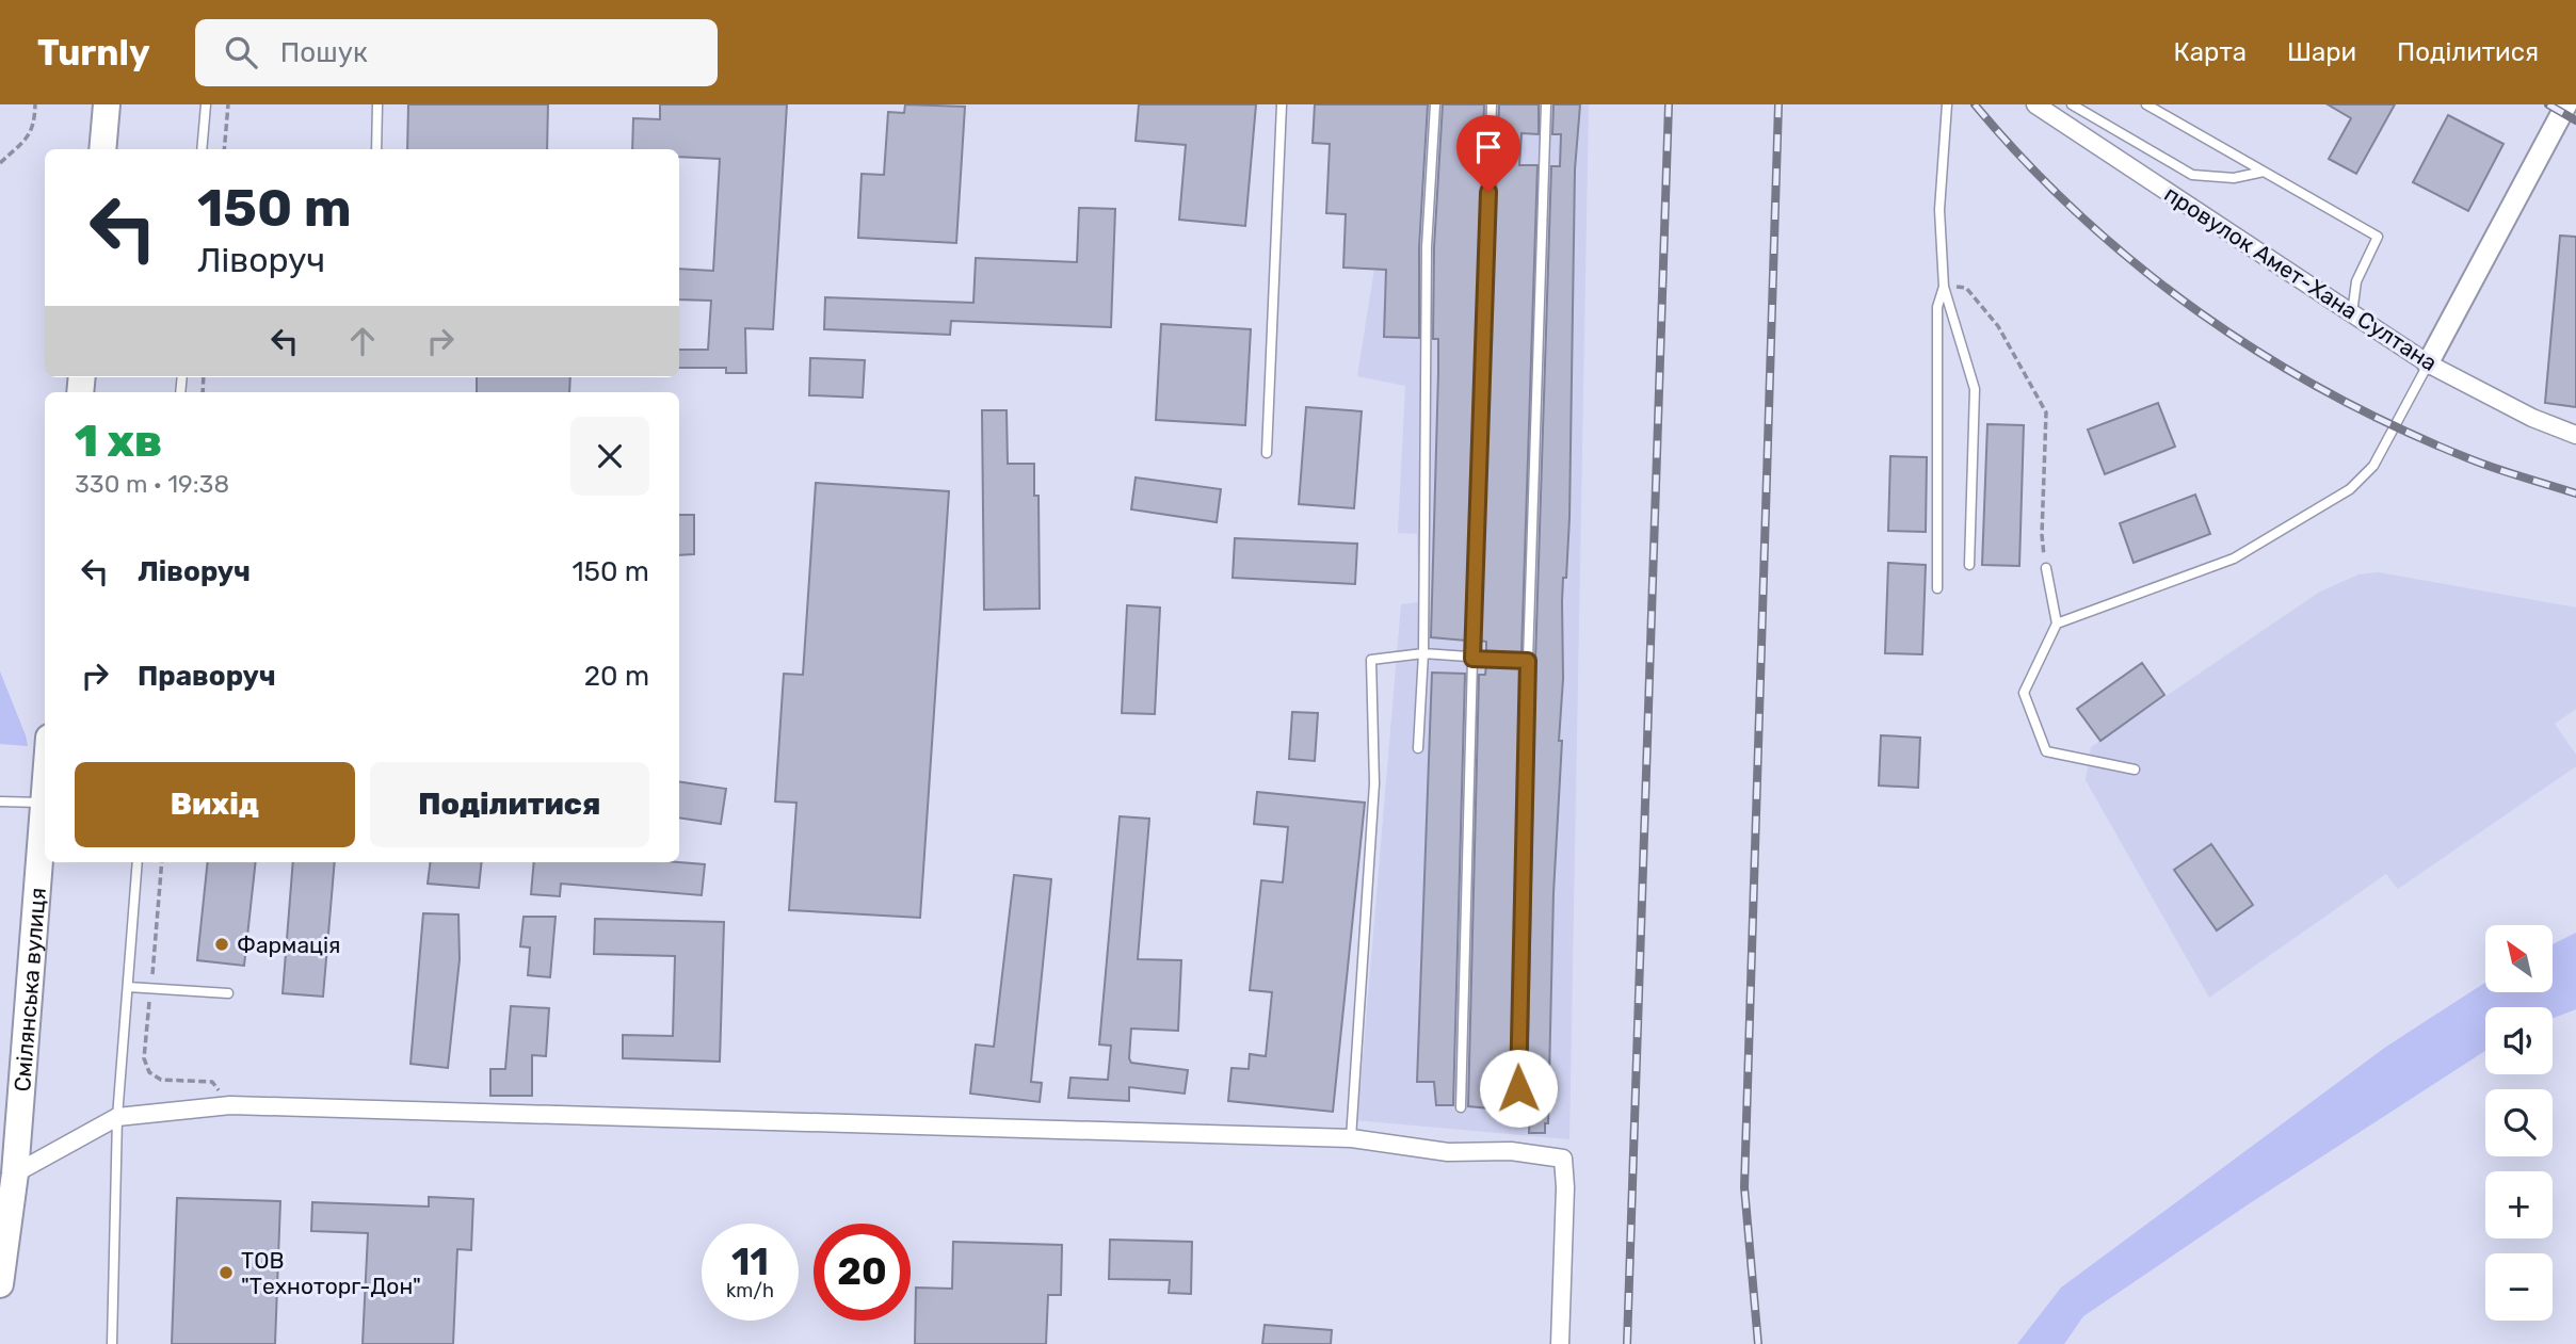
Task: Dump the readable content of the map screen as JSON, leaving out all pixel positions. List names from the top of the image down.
{
  "streets": {
    "main road": ["Смілянська вулиця"],
    "street": ["провулок Амет-Хана Султана"]
  },
  "places": ["Фармація", "ТОВ \"Техноторг-Дон\""],
  "north": "top left",
  "page": {
    "header": "Turnly",
    "search": "Пошук",
    "nav": ["Карта", "Шари", "Поділитися"],
    "turn": ["150 m", "Ліворуч"],
    "heading": ["1 хв", "330 m · 19:38"],
    "list": [
      {
        "name": "Ліворуч",
        "value": "150 m"
      },
      {
        "name": "Праворуч",
        "value": "20 m"
      }
    ],
    "buttons": ["Вихід", "Поділитися"],
    "map_buttons": ["+", "−"],
    "speed": "11 km/h",
    "limit": "20"
  }
}
